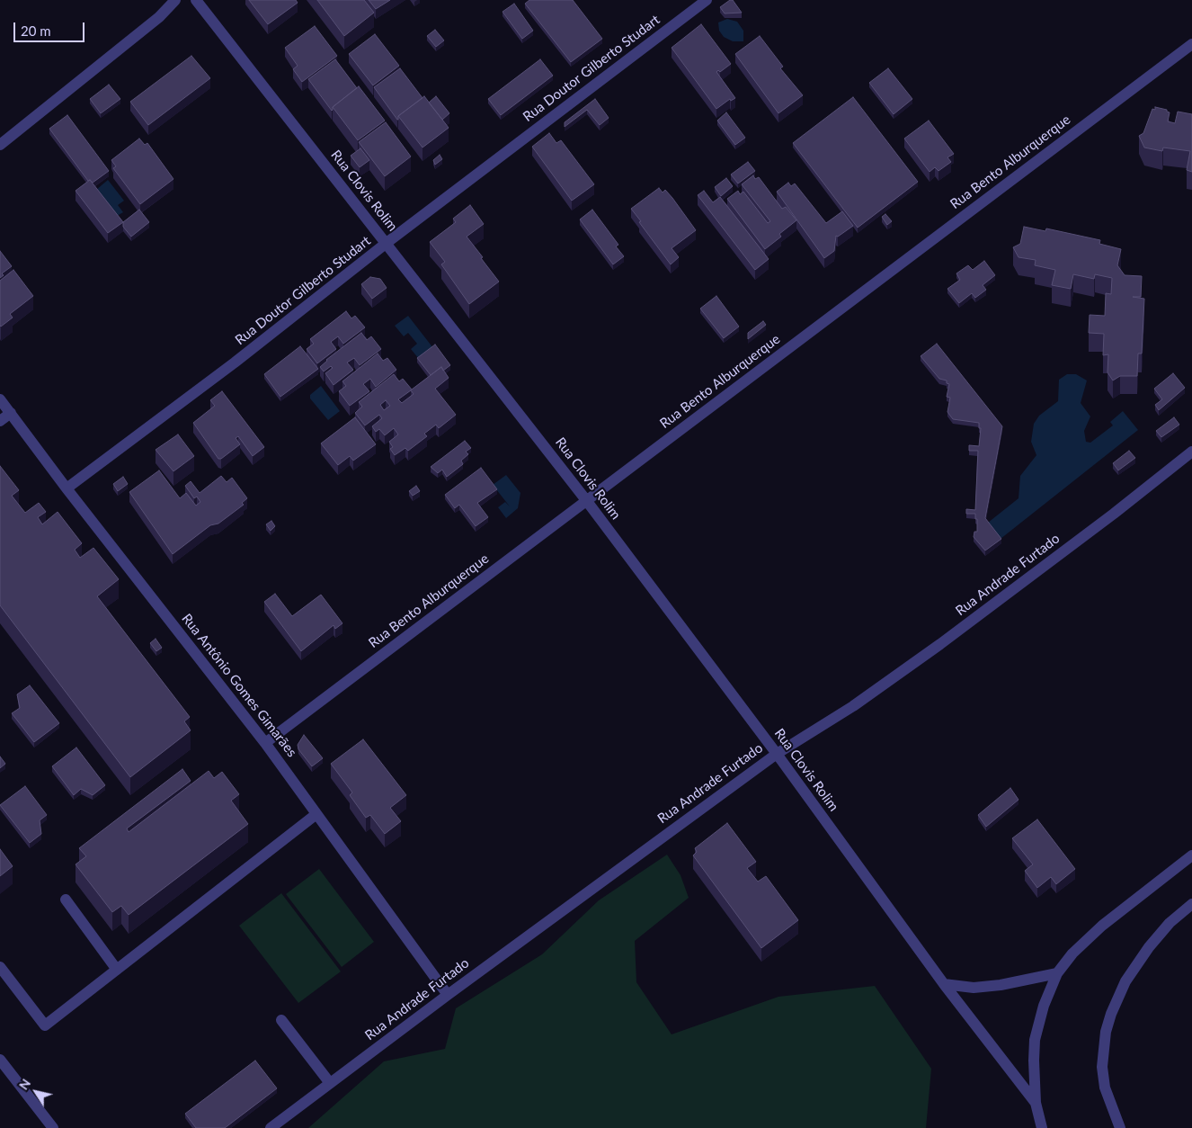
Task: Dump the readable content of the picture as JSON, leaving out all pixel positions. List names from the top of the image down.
{
  "streets": {
    "street": [
      "Rua Doutor Gilberto Studart",
      "Rua Bento Alburquerque",
      "Rua Clovis Rolim",
      "Rua Andrade Furtado",
      "Rua Antônio Gomes Gimarães"
    ]
  },
  "crossings": [
    ["Rua Doutor Gilberto Studart", "Rua Clovis Rolim"],
    ["Rua Doutor Gilberto Studart", "Rua Antônio Gomes Gimarães"],
    ["Rua Bento Alburquerque", "Rua Clovis Rolim"],
    ["Rua Bento Alburquerque", "Rua Antônio Gomes Gimarães"],
    ["Rua Clovis Rolim", "Rua Andrade Furtado"],
    ["Rua Andrade Furtado", "Rua Antônio Gomes Gimarães"]
  ],
  "scale_bar": "20 m",
  "north": "top left"
}
